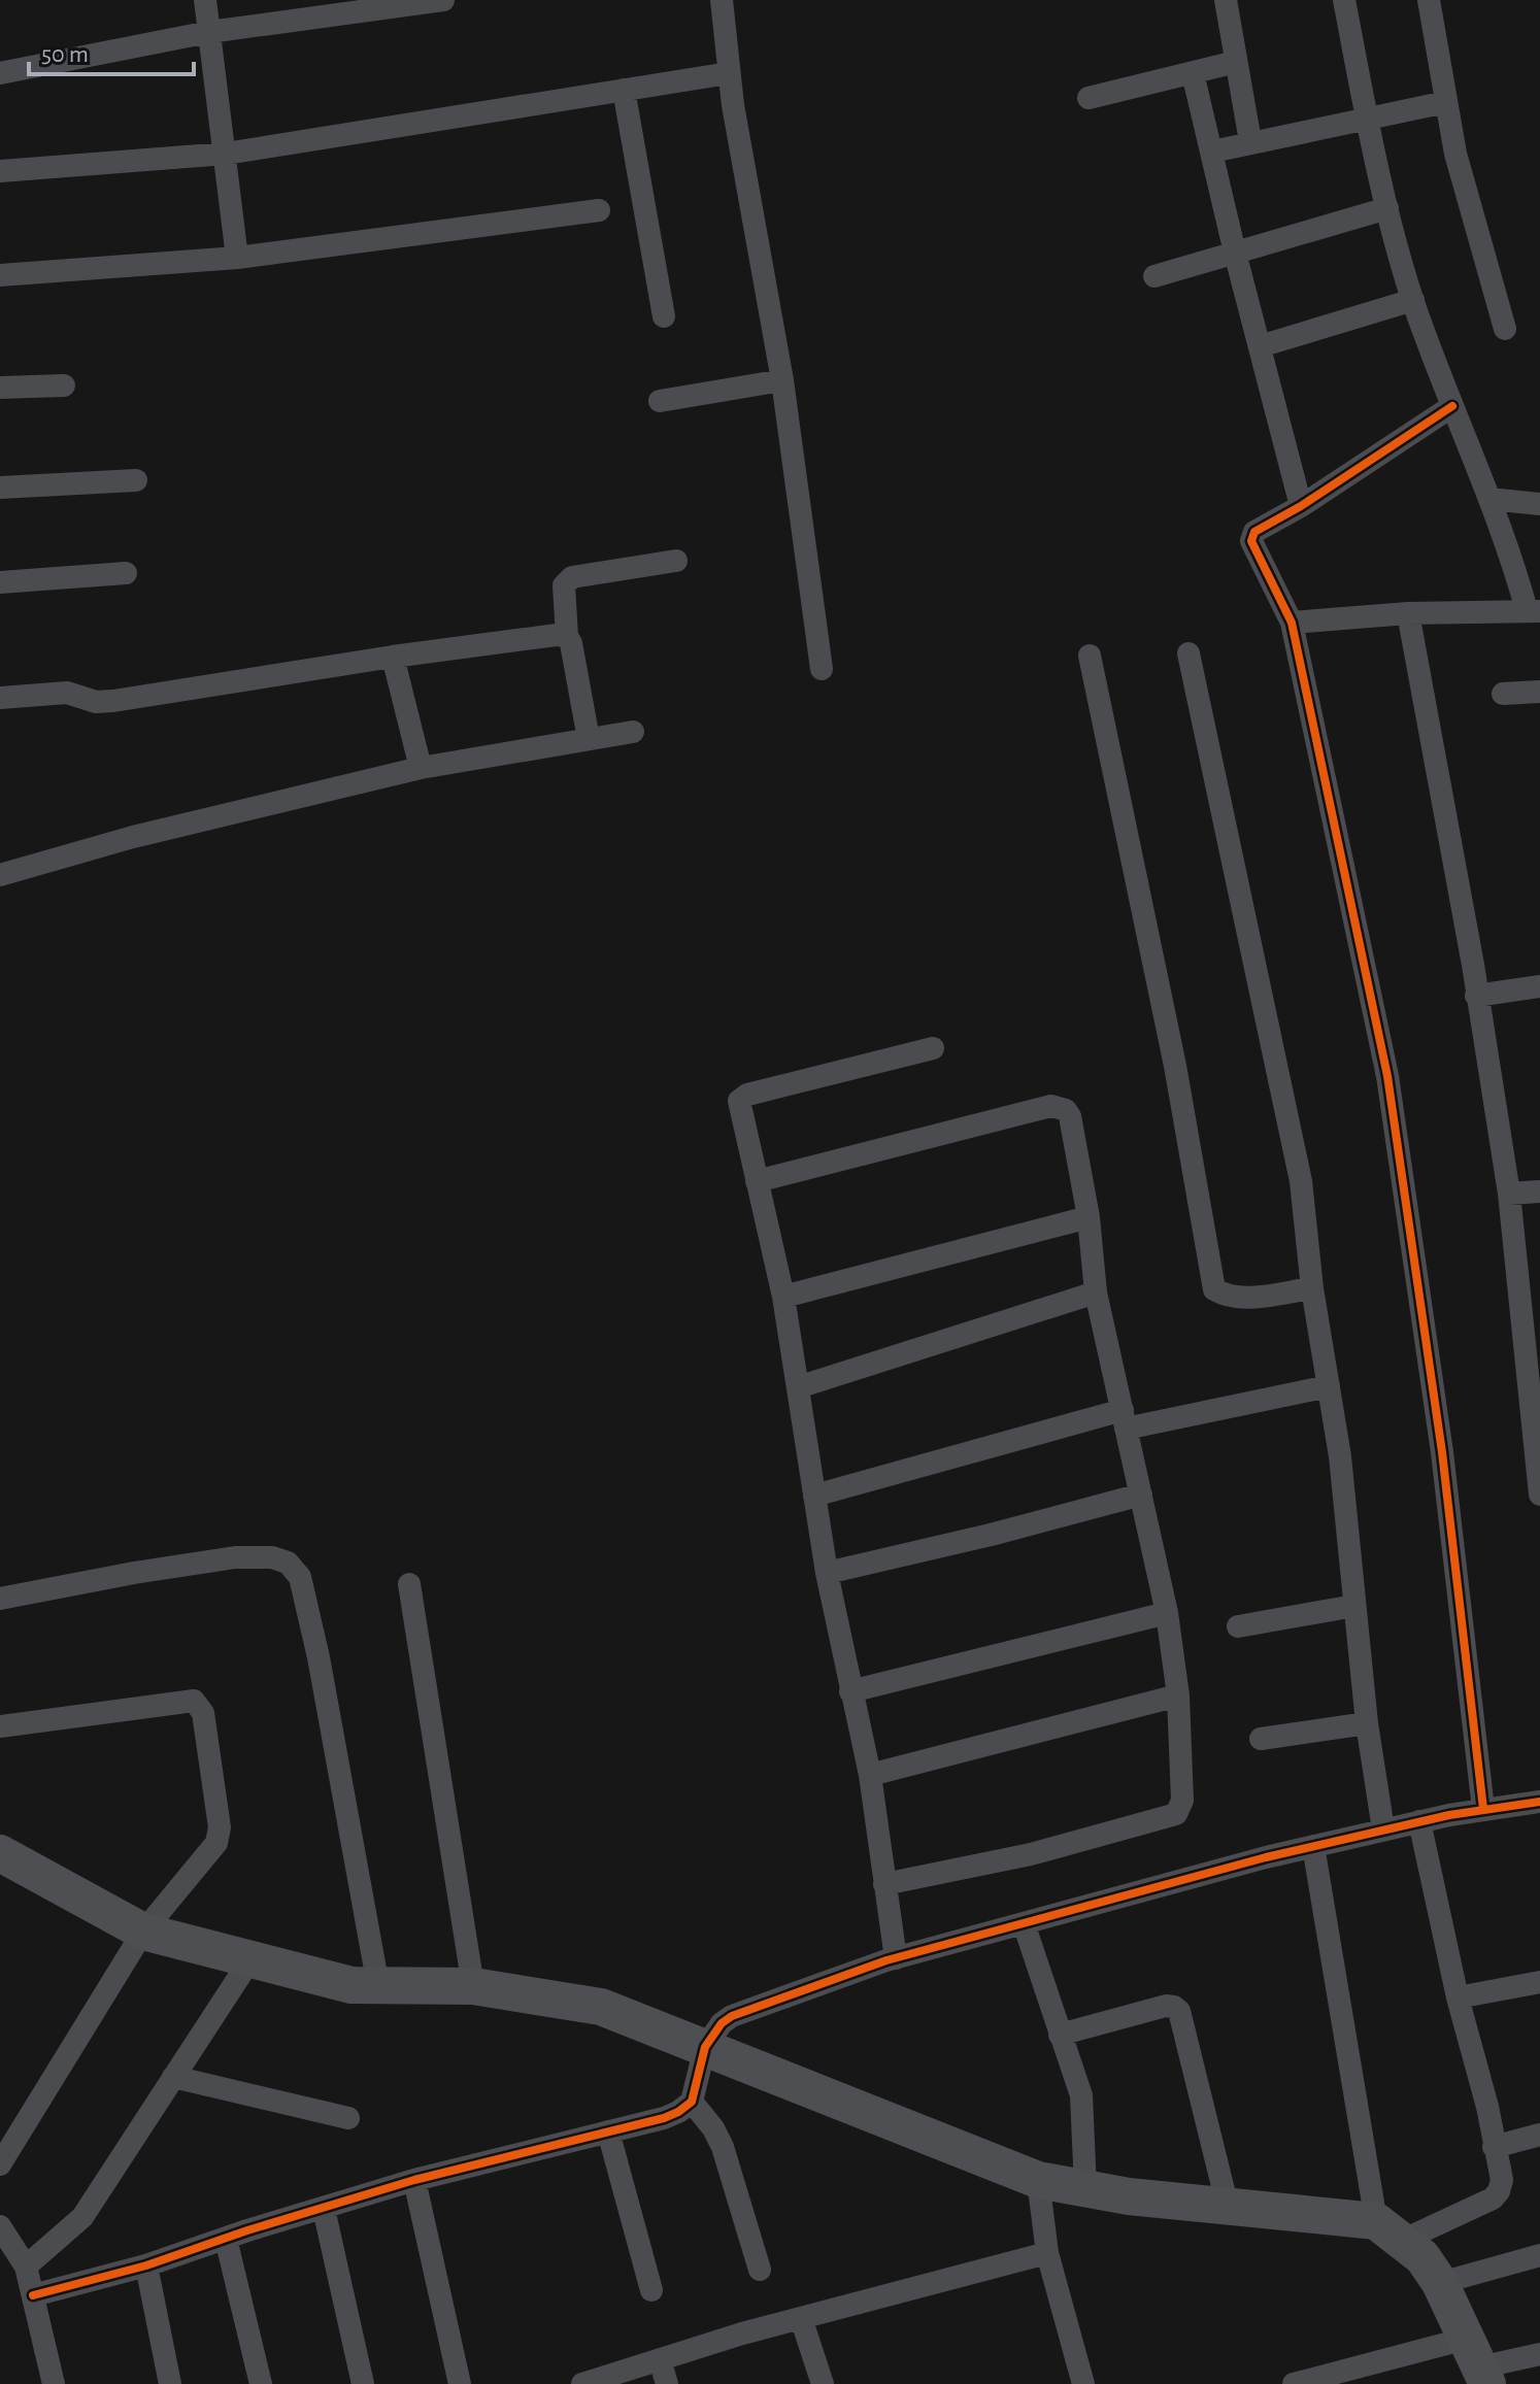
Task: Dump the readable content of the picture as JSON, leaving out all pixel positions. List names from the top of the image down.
{
  "scale_bar": "50 m"
}
